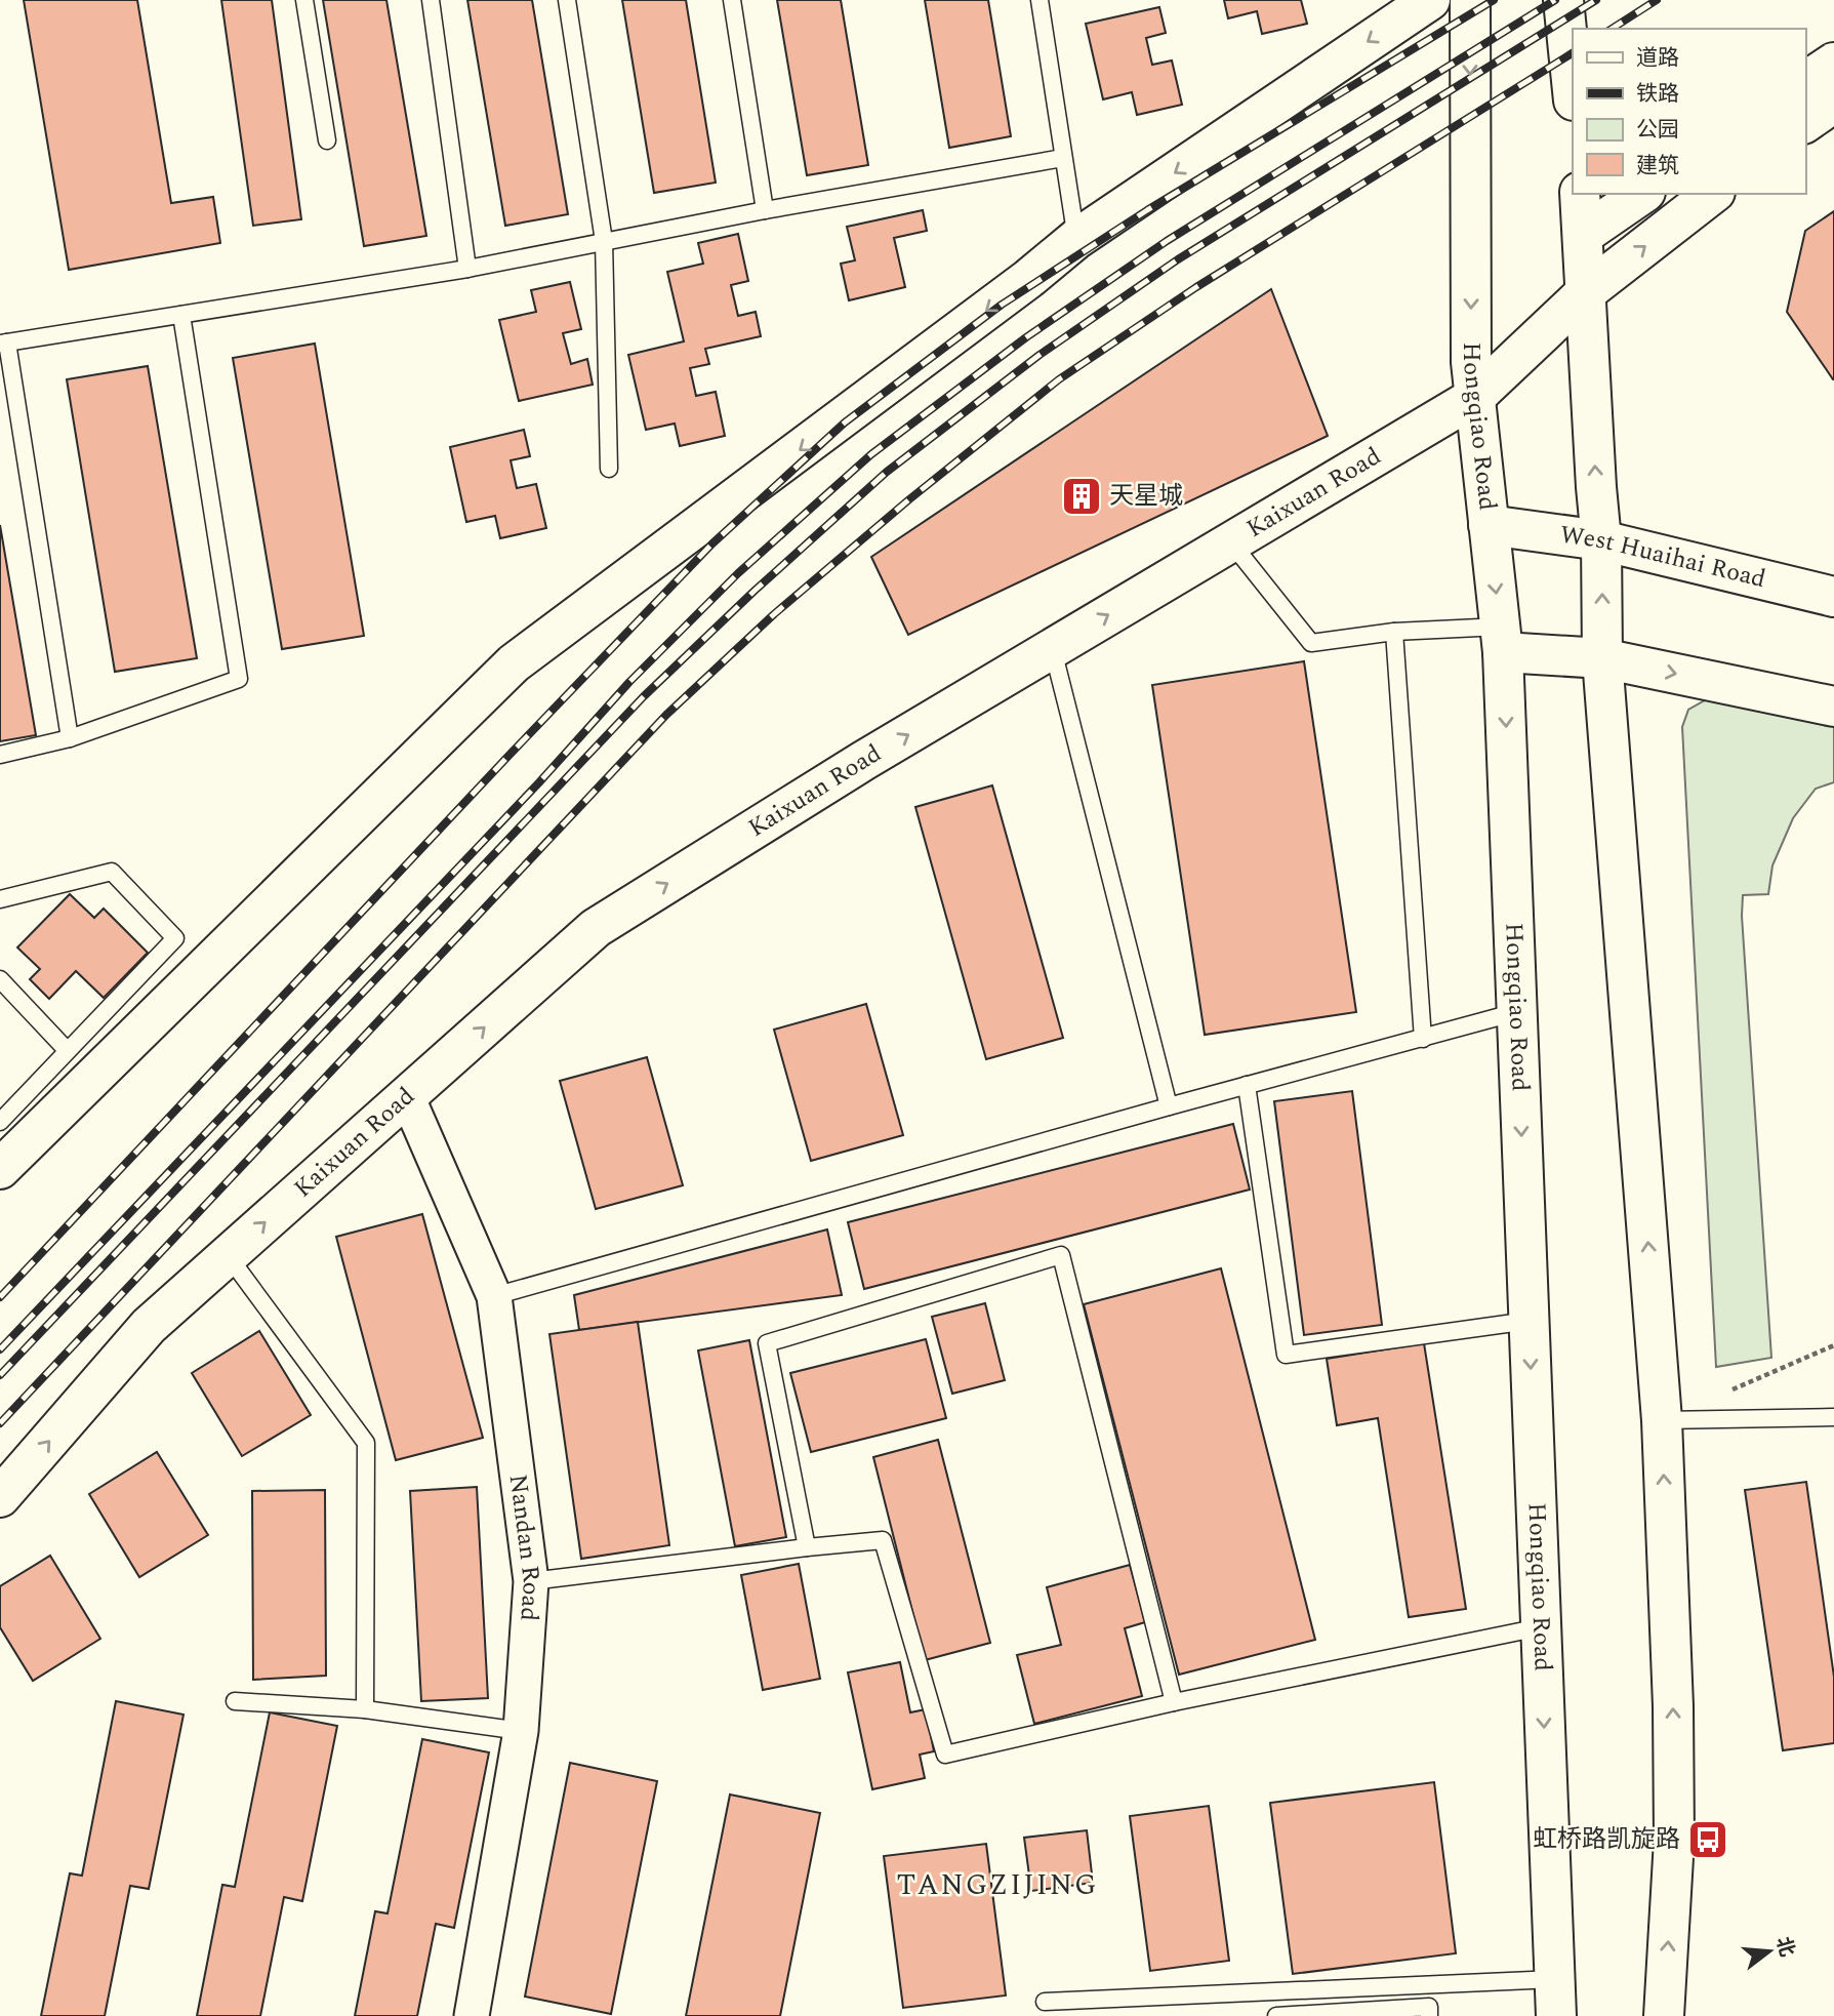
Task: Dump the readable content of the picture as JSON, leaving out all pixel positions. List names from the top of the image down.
{
  "streets": {
    "main road": ["Hongqiao Road", "Kaixuan Road", "West Huaihai Road"],
    "street": ["Nandan Road"]
  },
  "crossings": [
    ["Hongqiao Road", "Kaixuan Road"],
    ["Hongqiao Road", "West Huaihai Road"],
    ["Kaixuan Road", "Nandan Road"]
  ],
  "districts": ["TANGZIJING"],
  "places": {
    "building": ["天星城"],
    "bus stop": ["虹桥路凯旋路"]
  },
  "legend": [
    "道路",
    "铁路",
    "公园",
    "建筑"
  ],
  "north": "right"
}
